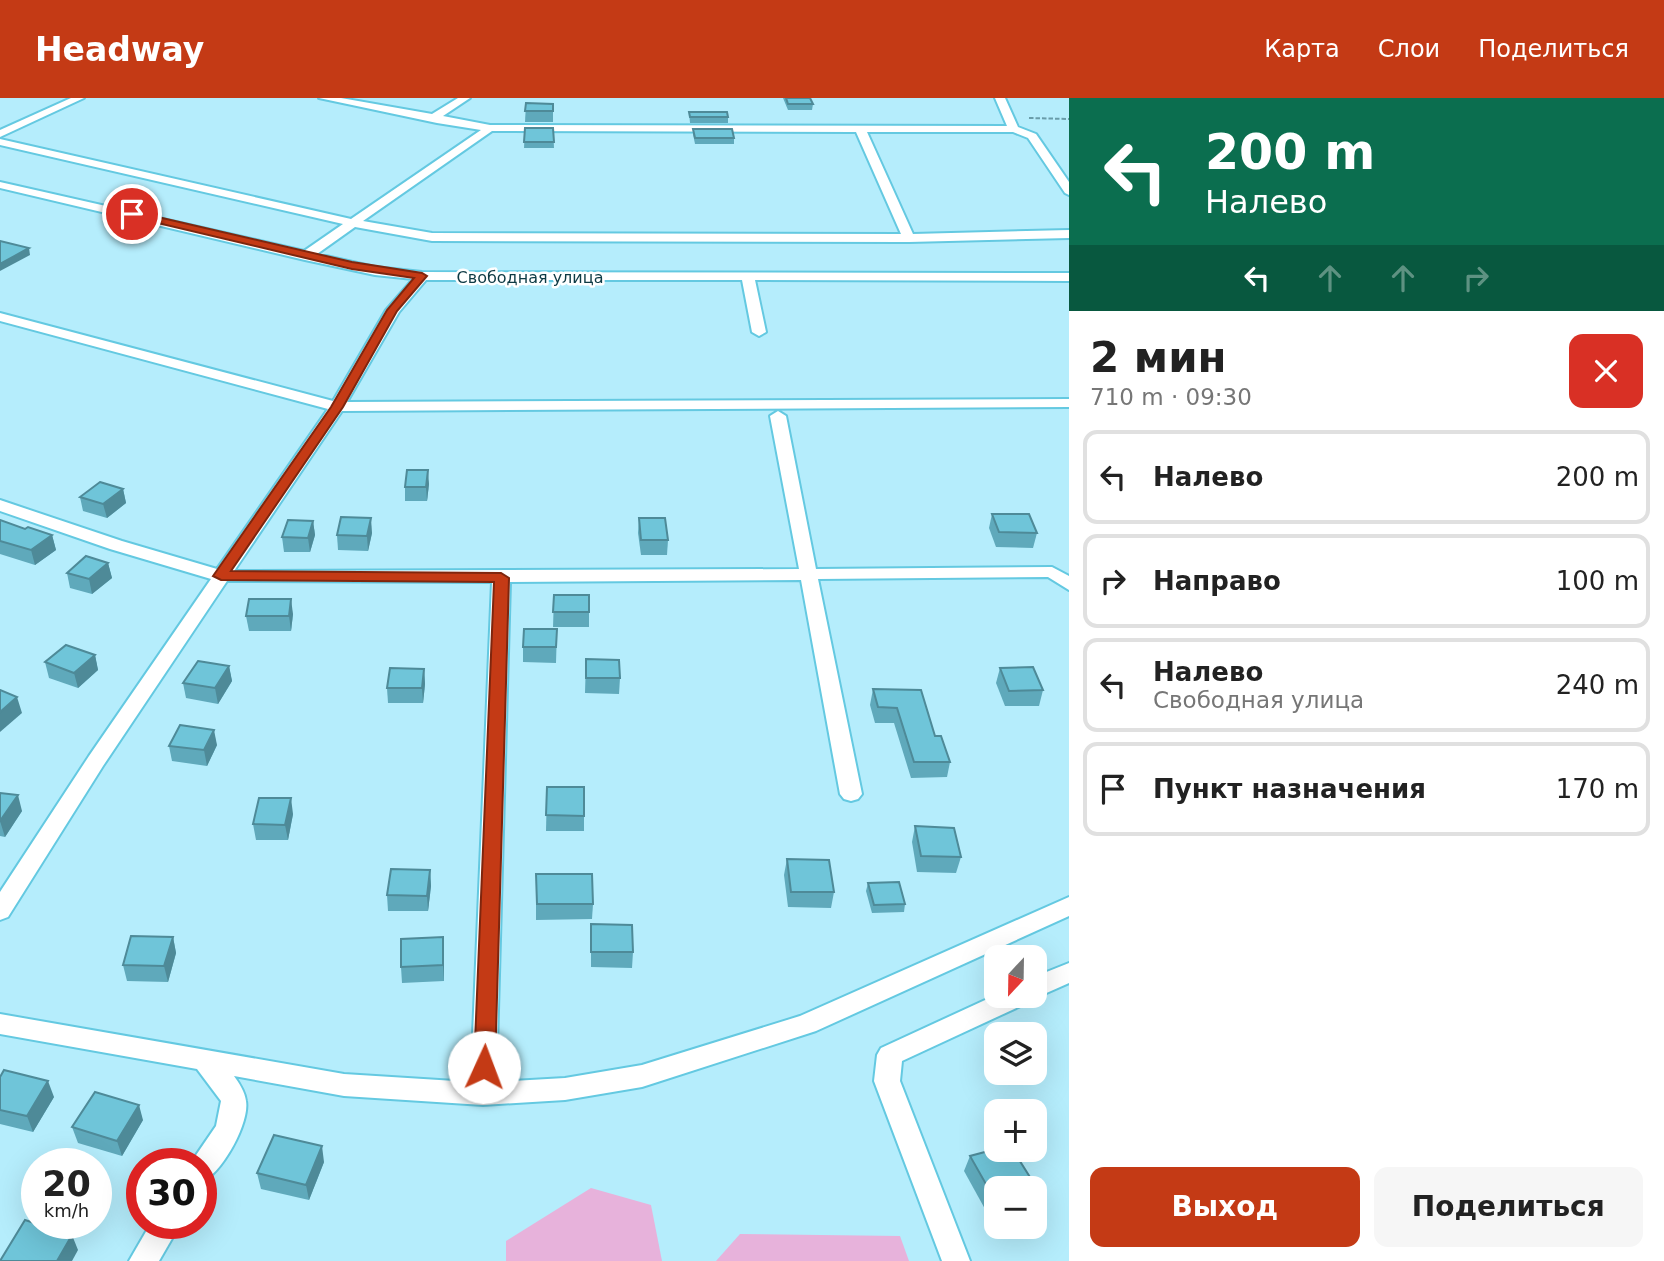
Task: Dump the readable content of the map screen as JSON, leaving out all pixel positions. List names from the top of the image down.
{
  "streets": {
    "street": ["Свободная улица"]
  },
  "north": "bottom",
  "page": {
    "header": "Headway",
    "nav": ["Карта", "Слои", "Поделиться"],
    "turn": ["200 m", "Налево"],
    "heading": ["2 мин", "710 m · 09:30"],
    "list": [
      {
        "name": "Налево",
        "value": "200 m"
      },
      {
        "name": "Направо",
        "value": "100 m"
      },
      {
        "name": "Налево",
        "note": "Свободная улица",
        "value": "240 m"
      },
      {
        "name": "Пункт назначения",
        "value": "170 m"
      }
    ],
    "map_buttons": ["+", "−"],
    "speed": "20 km/h",
    "limit": "30",
    "buttons": ["Выход", "Поделиться"]
  }
}
